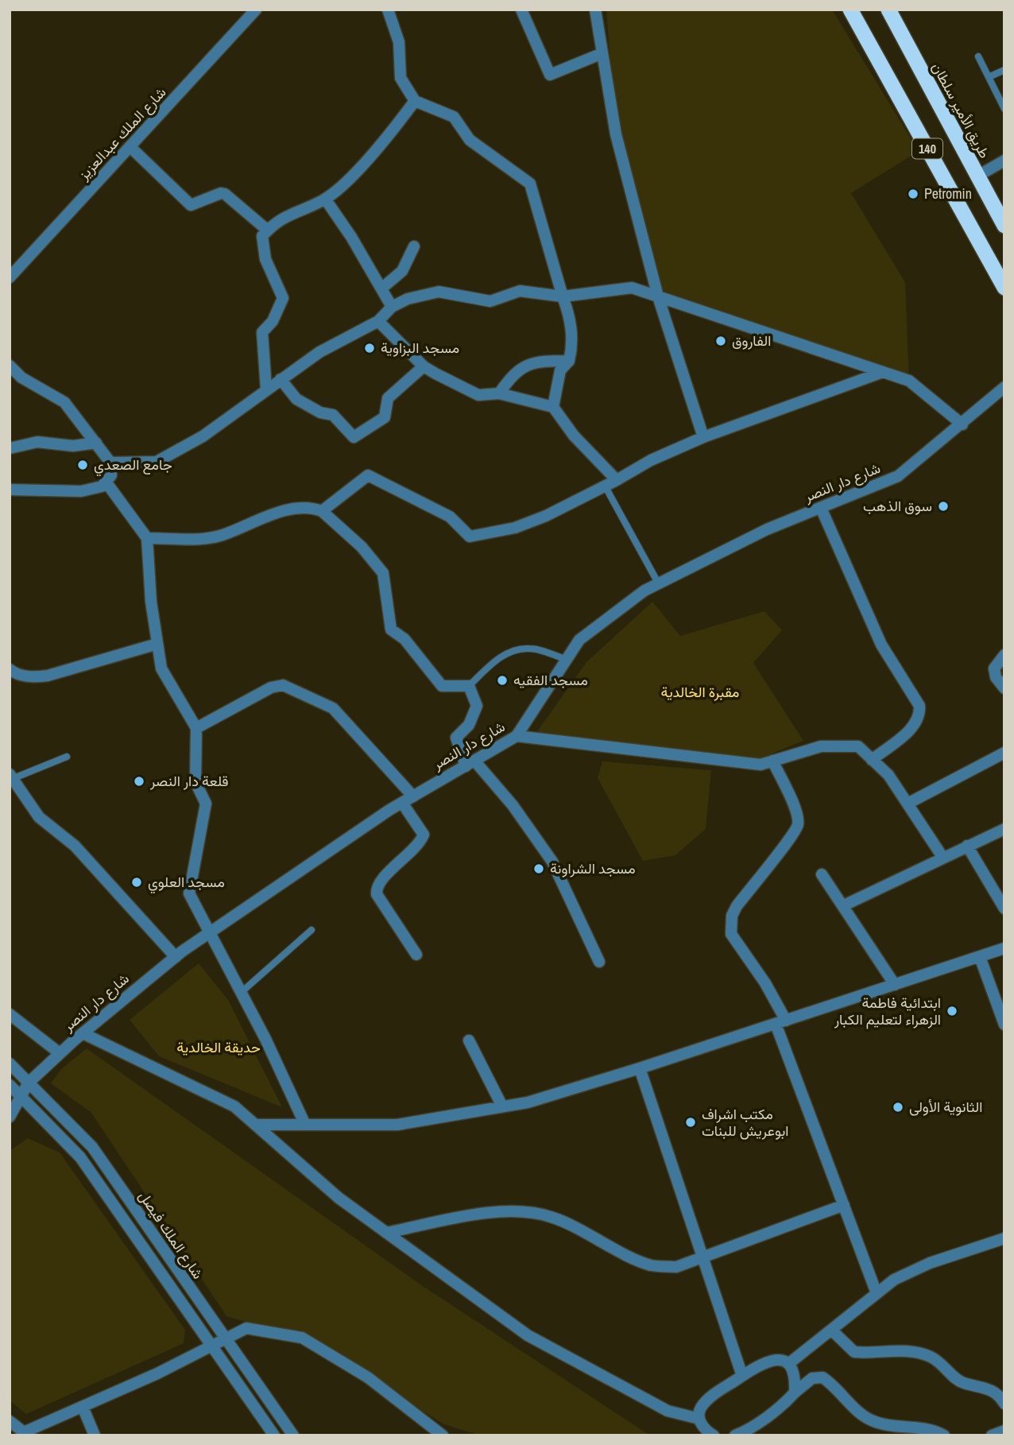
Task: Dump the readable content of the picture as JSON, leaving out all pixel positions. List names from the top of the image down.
{
  "streets": {
    "highway": ["طريق الأمير سلطان", "140"],
    "street": ["شارع الملك عبدالعزيز", "شارع دار النصر", "شارع الملك فيصل"]
  },
  "crossings": [
    ["شارع دار النصر", "شارع الملك فيصل"]
  ],
  "parks": ["مقبرة الخالدية", "حديقة الخالدية"],
  "places": [
    "Petromin",
    "الفاروق",
    "مسجد البزاوية",
    "جامع الصعدي",
    "سوق الذهب",
    "مسجد الفقيه",
    "قلعة دار النصر",
    "مسجد الشراونة",
    "مسجد العلوي",
    "ابتدائية فاطمة الزهراء لتعليم الكبار",
    "الثانوية الأولى",
    "مكتب اشراف ابوعريش للبنات"
  ]
}
